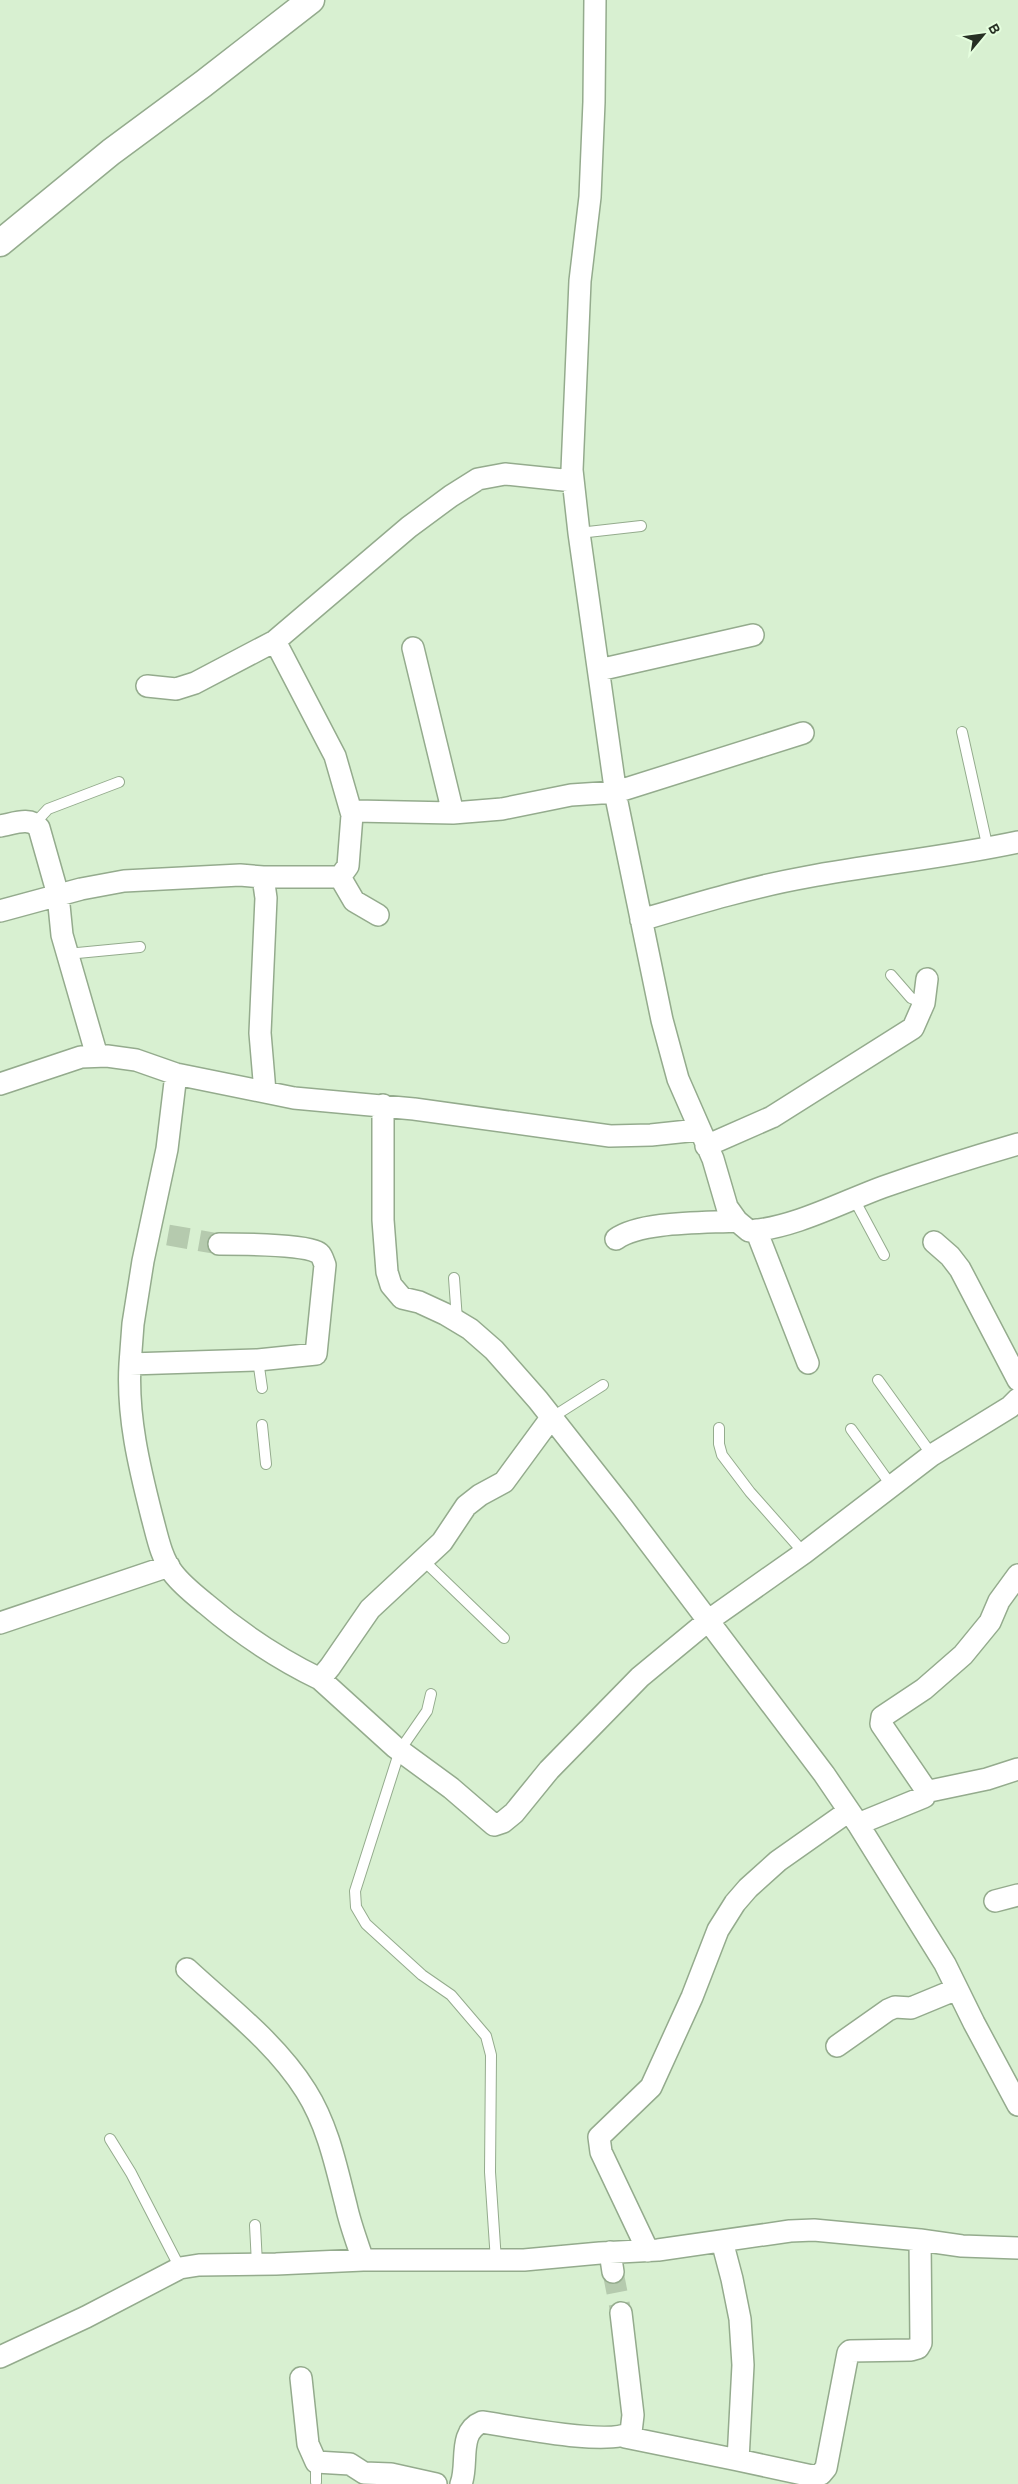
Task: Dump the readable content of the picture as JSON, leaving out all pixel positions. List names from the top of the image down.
{
  "north": "top right"
}
